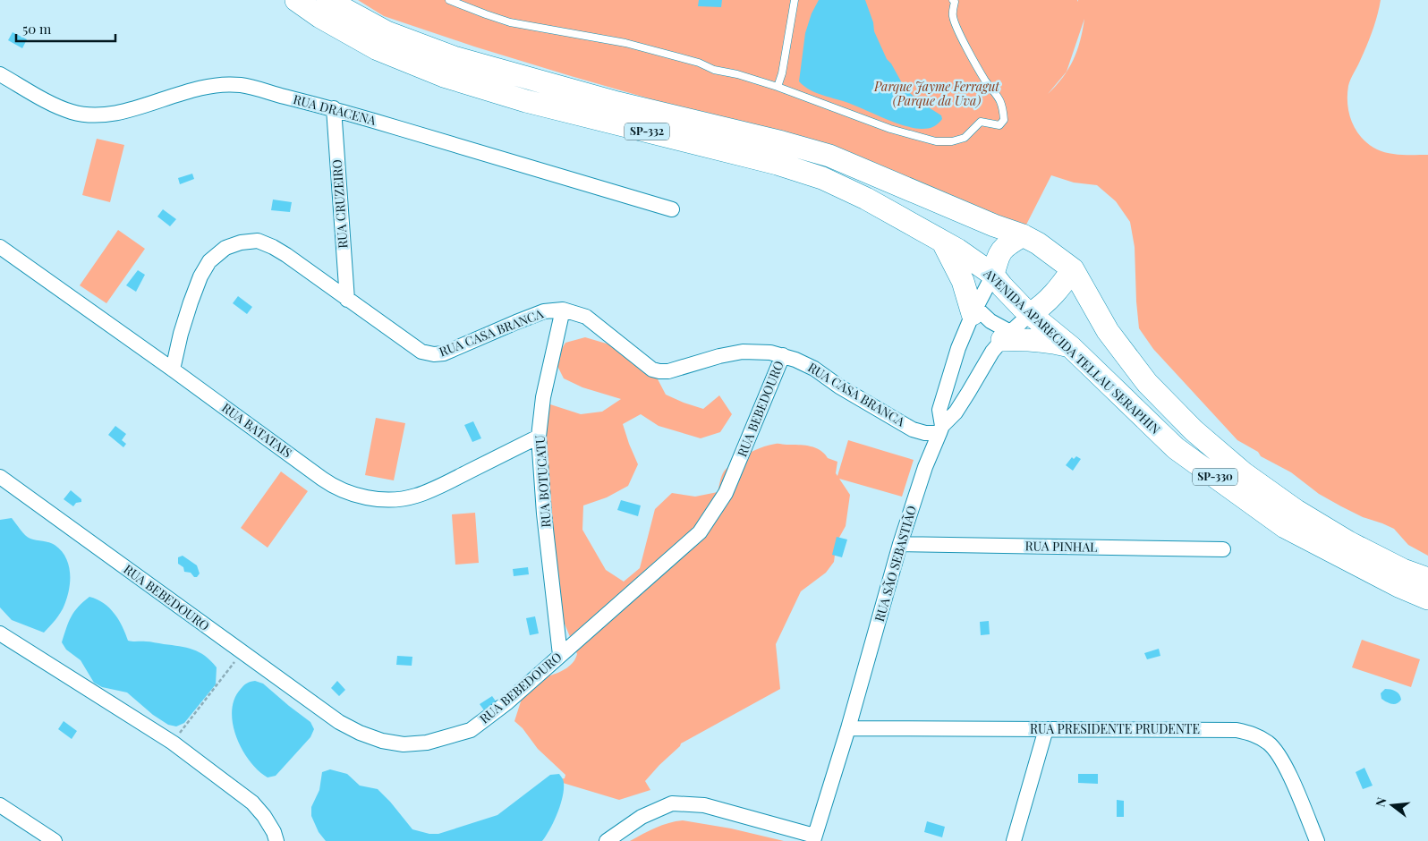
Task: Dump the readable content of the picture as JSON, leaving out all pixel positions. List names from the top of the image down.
{
  "streets": {
    "main road": ["SP-332", "AVENIDA APARECIDA TELLAU SERAPHIN", "SP-330"],
    "street": [
      "RUA DRACENA",
      "RUA CRUZEIRO",
      "RUA CASA BRANCA",
      "RUA BEBEDOURO",
      "RUA BATATAIS",
      "RUA BOTUCATU",
      "RUA PINHAL",
      "RUA SÃO SEBASTIÃO",
      "RUA PRESIDENTE PRUDENTE"
    ]
  },
  "crossings": [
    ["RUA DRACENA", "RUA CRUZEIRO"],
    ["SP-332", "AVENIDA APARECIDA TELLAU SERAPHIN"],
    ["SP-332", "SP-330"],
    ["SP-332", "RUA SÃO SEBASTIÃO"],
    ["RUA CRUZEIRO", "RUA CASA BRANCA"],
    ["RUA CASA BRANCA", "RUA BEBEDOURO"],
    ["RUA CASA BRANCA", "RUA BATATAIS"],
    ["RUA CASA BRANCA", "RUA BOTUCATU"],
    ["RUA CASA BRANCA", "RUA SÃO SEBASTIÃO"],
    ["AVENIDA APARECIDA TELLAU SERAPHIN", "SP-330"],
    ["AVENIDA APARECIDA TELLAU SERAPHIN", "RUA SÃO SEBASTIÃO"],
    ["RUA BEBEDOURO", "RUA BOTUCATU"],
    ["RUA BATATAIS", "RUA BOTUCATU"],
    ["SP-330", "RUA SÃO SEBASTIÃO"],
    ["RUA PINHAL", "RUA SÃO SEBASTIÃO"],
    ["RUA SÃO SEBASTIÃO", "RUA PRESIDENTE PRUDENTE"]
  ],
  "parks": ["Parque Jayme Ferragut (Parque da Uva)"],
  "scale_bar": "50 m",
  "north": "left"
}
